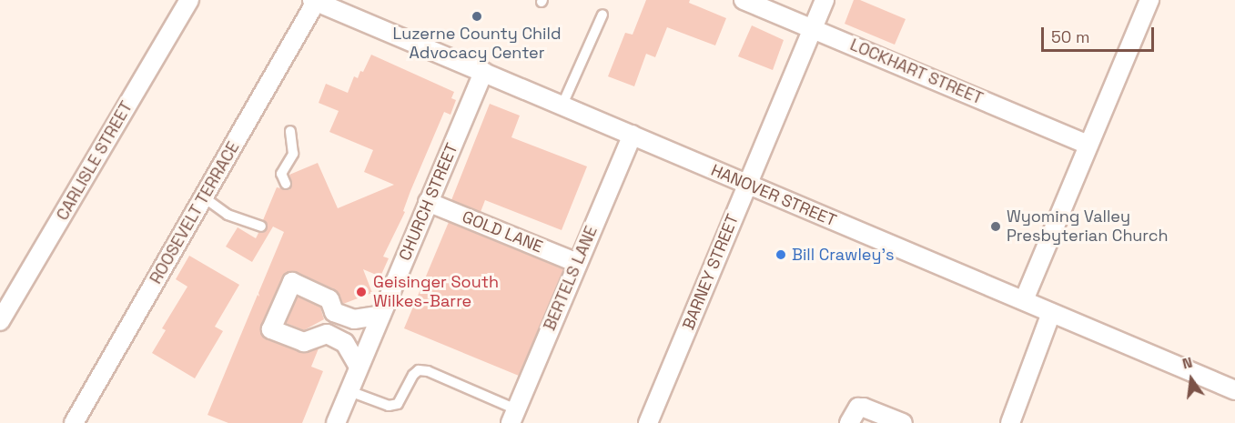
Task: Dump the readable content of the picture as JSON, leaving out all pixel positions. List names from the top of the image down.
{
  "streets": {
    "street": [
      "LOCKHART STREET",
      "CARLISLE STREET",
      "HANOVER STREET",
      "CHURCH STREET",
      "ROOSEVELT TERRACE",
      "GOLD LANE",
      "BARNEY STREET",
      "BERTELS LANE"
    ]
  },
  "crossings": [
    ["LOCKHART STREET", "BARNEY STREET"],
    ["HANOVER STREET", "CHURCH STREET"],
    ["HANOVER STREET", "ROOSEVELT TERRACE"],
    ["HANOVER STREET", "BARNEY STREET"],
    ["HANOVER STREET", "BERTELS LANE"],
    ["CHURCH STREET", "GOLD LANE"],
    ["GOLD LANE", "BERTELS LANE"]
  ],
  "places": [
    "Luzerne County Child Advocacy Center",
    "Wyoming Valley Presbyterian Church",
    "Bill Crawley's",
    "Geisinger South Wilkes-Barre"
  ],
  "scale_bar": "50 m",
  "north": "top"
}
